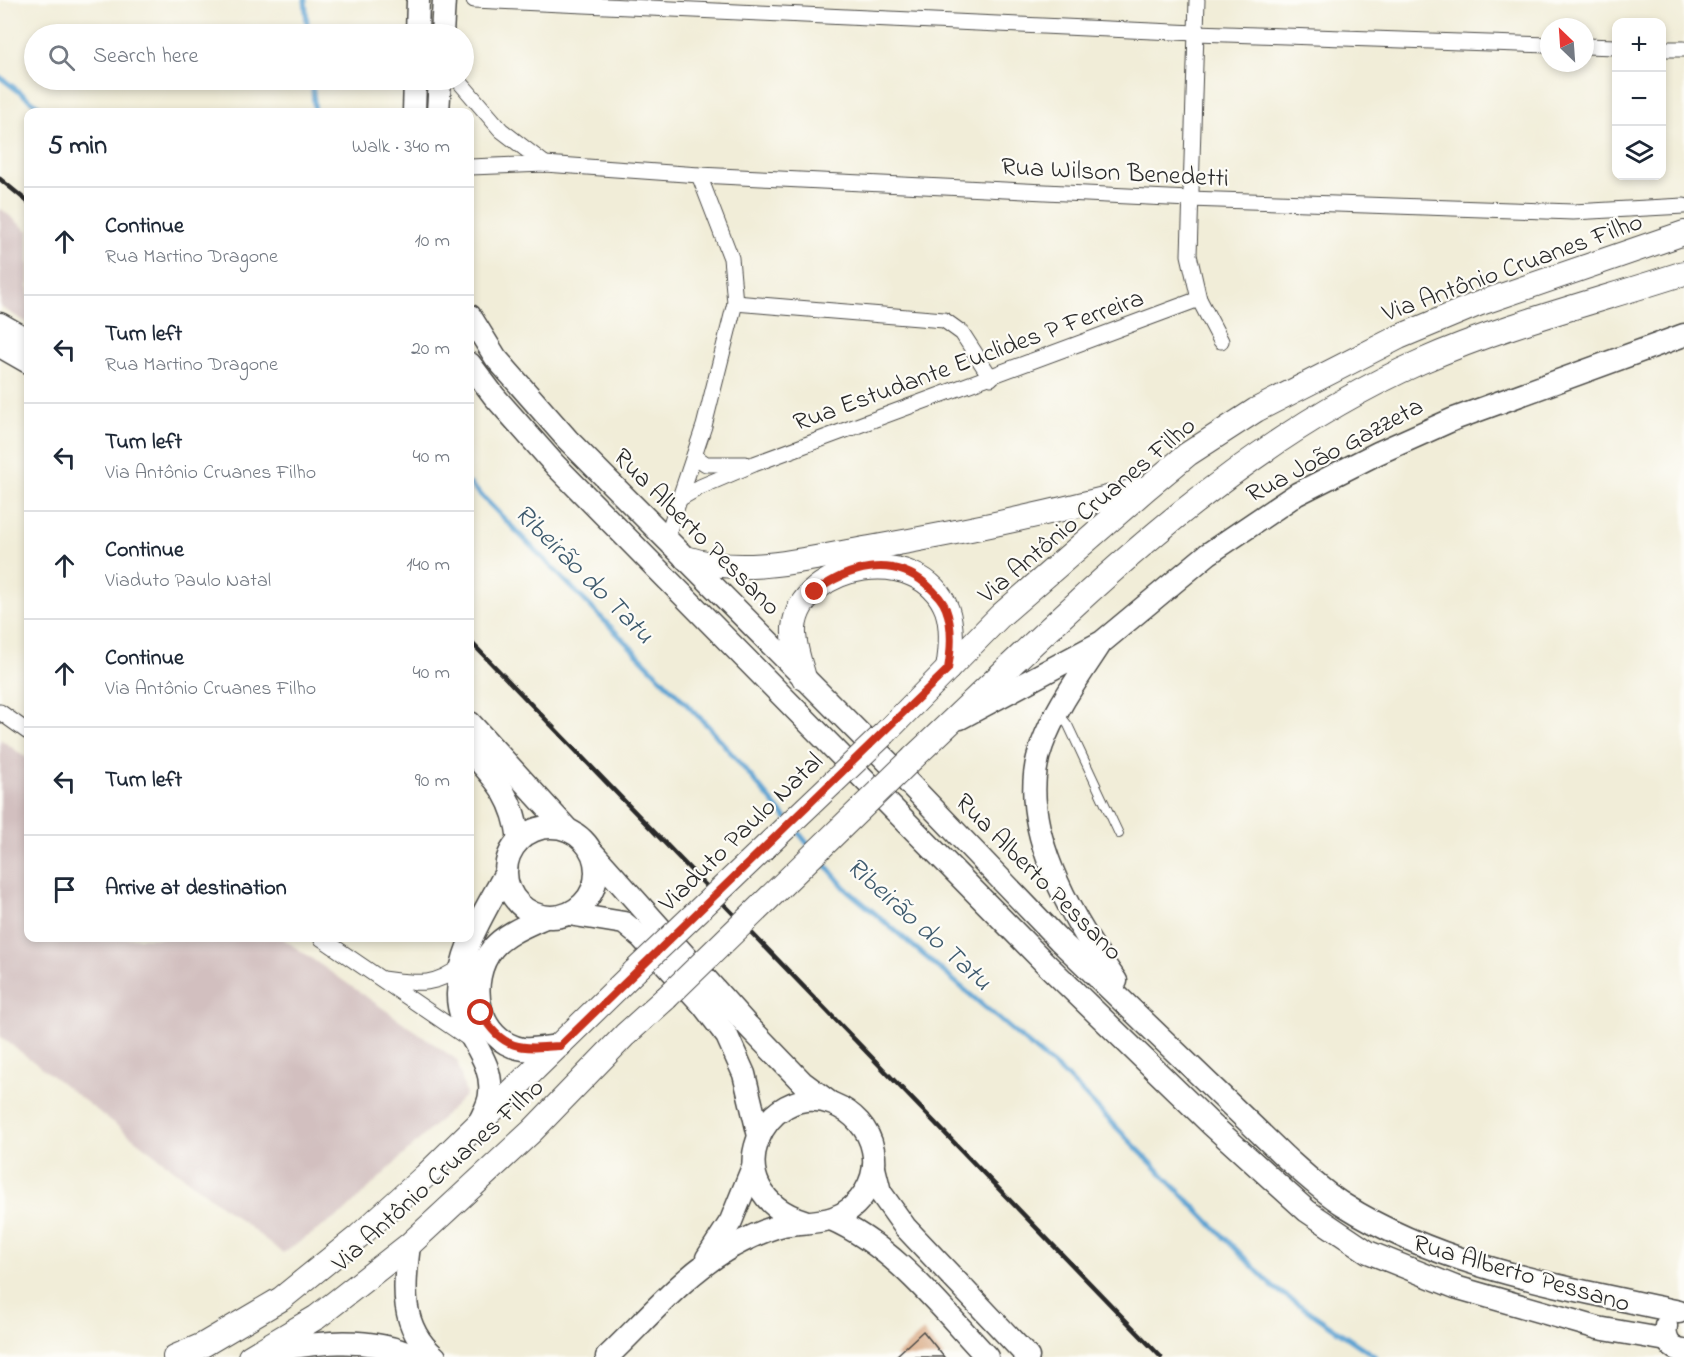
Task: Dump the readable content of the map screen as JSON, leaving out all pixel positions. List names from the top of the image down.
{
  "streets": {
    "main road": ["Via Antônio Cruanes Filho", "Viaduto Paulo Natal"],
    "street": [
      "Rua Wilson Benedetti",
      "Rua Estudante Euclides P Ferreira",
      "Rua João Gazzeta",
      "Rua Alberto Pessano"
    ]
  },
  "crossings": [
    ["Via Antônio Cruanes Filho", "Rua João Gazzeta"],
    ["Via Antônio Cruanes Filho", "Viaduto Paulo Natal"]
  ],
  "water": ["Ribeirão do Tatu"],
  "north": "top left",
  "page": {
    "map_buttons": ["+", "−"],
    "search": "Search here",
    "heading": ["5 min", "Walk · 340 m"],
    "list": [
      ["Continue", "Rua Martino Dragone", "10 m"],
      ["Turn left", "Rua Martino Dragone", "20 m"],
      ["Turn left", "Via Antônio Cruanes Filho", "40 m"],
      ["Continue", "Viaduto Paulo Natal", "140 m"],
      ["Continue", "Via Antônio Cruanes Filho", "40 m"],
      ["Turn left", "90 m"],
      "Arrive at destination"
    ]
  }
}
